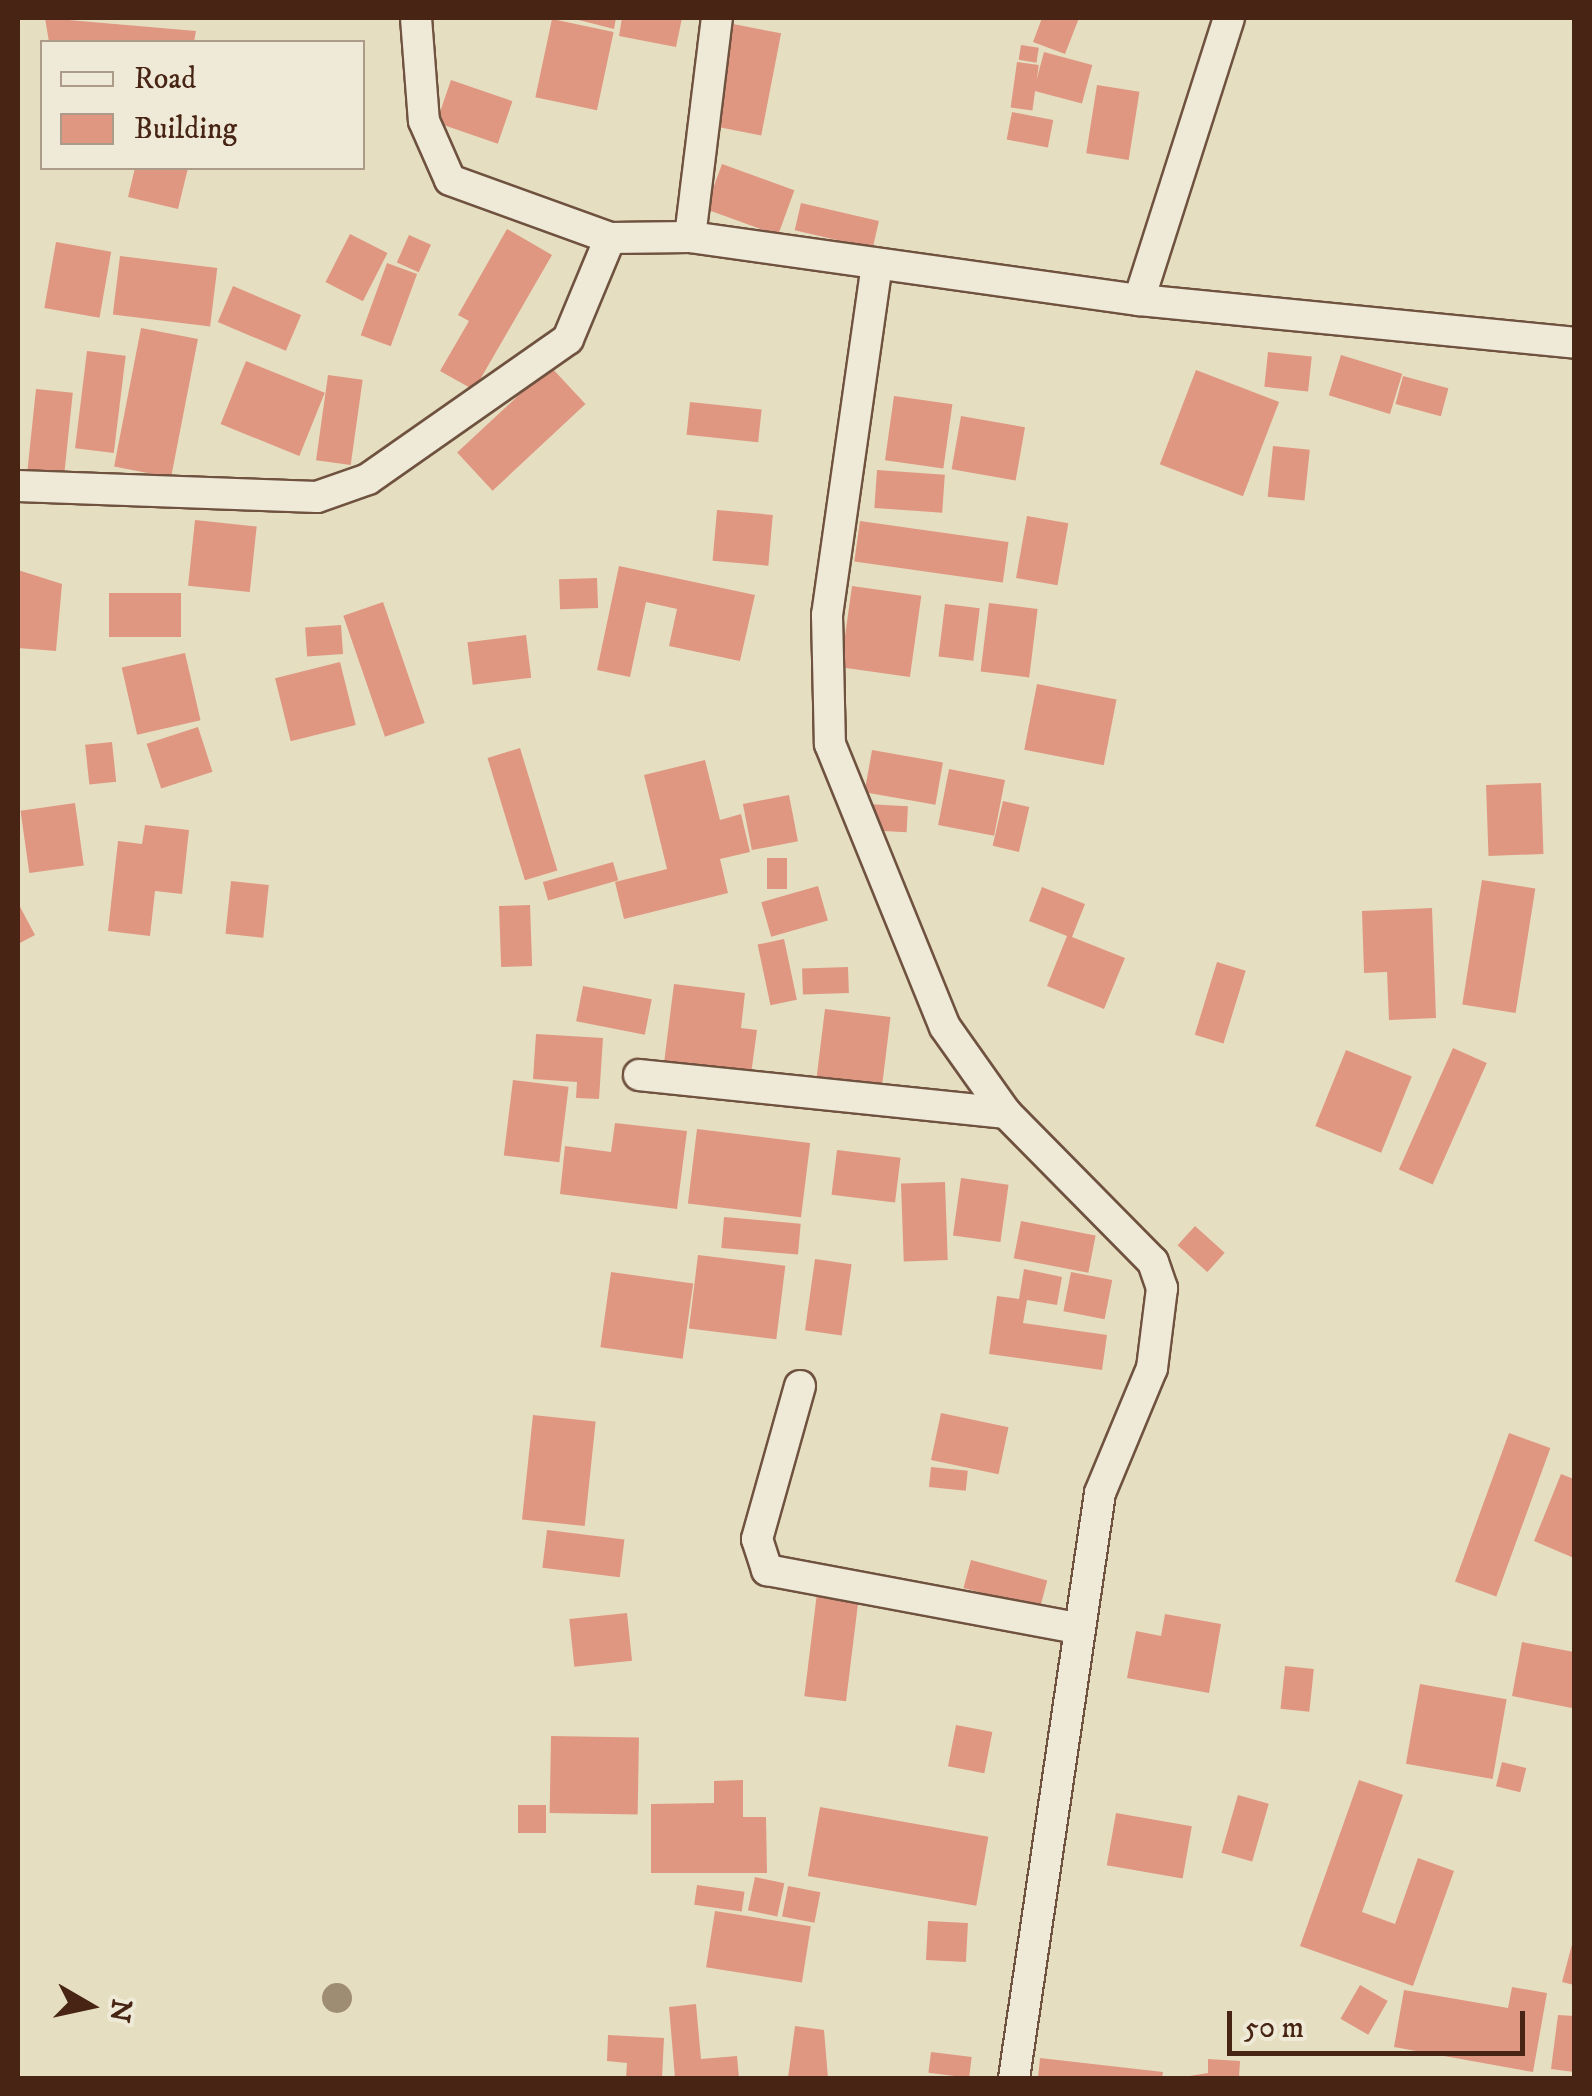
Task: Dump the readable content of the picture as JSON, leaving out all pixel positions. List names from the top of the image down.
{
  "legend": ["Road", "Building"],
  "scale_bar": "50 m",
  "north": "right"
}
